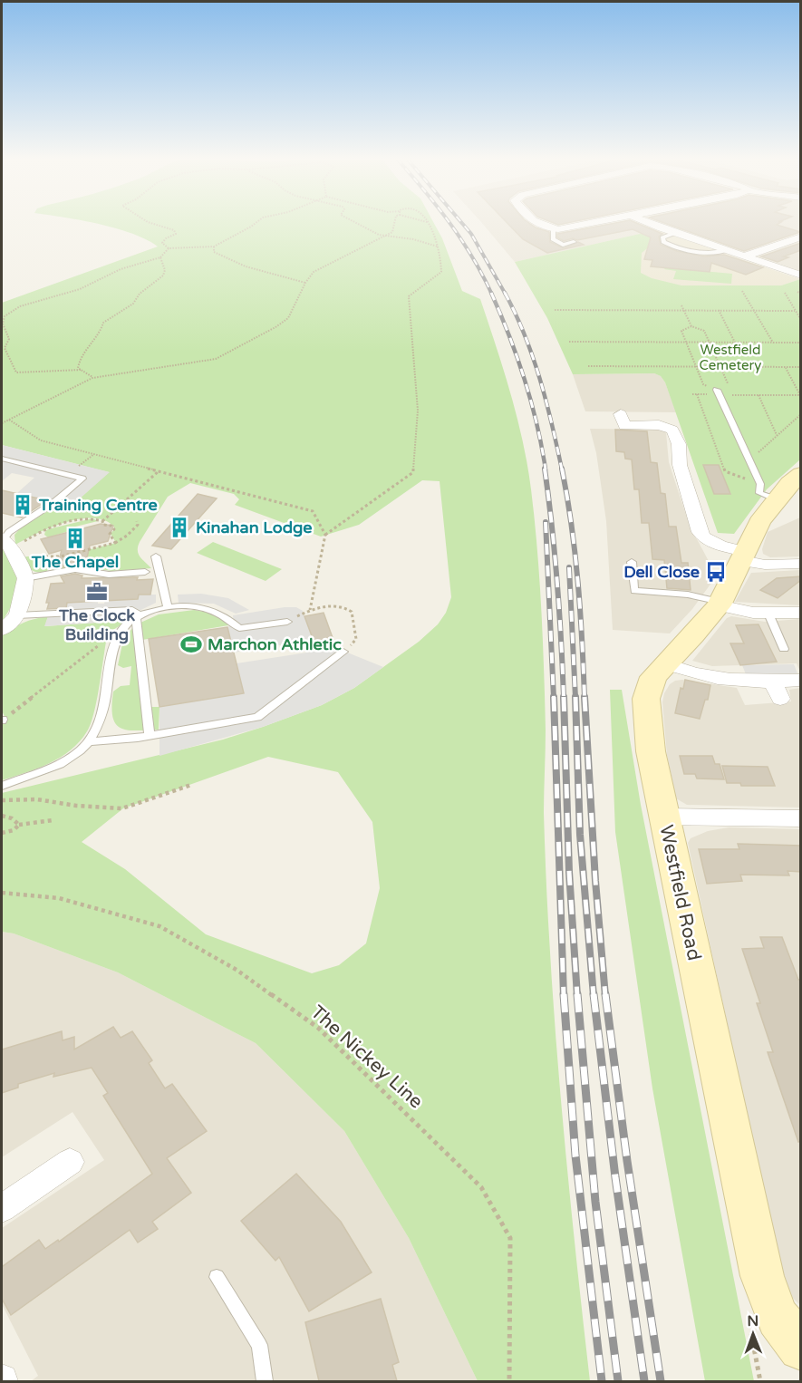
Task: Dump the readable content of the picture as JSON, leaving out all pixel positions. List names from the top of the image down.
{
  "streets": {
    "street": ["Westfield Road"],
    "path": ["The Nickey Line"]
  },
  "parks": ["Westfield Cemetery"],
  "places": {
    "building": ["Training Centre", "Kinahan Lodge", "The Chapel"],
    "bus stop": ["Dell Close"],
    "office": ["The Clock Building"],
    "sports": ["Marchon Athletic"]
  },
  "north": "top"
}
